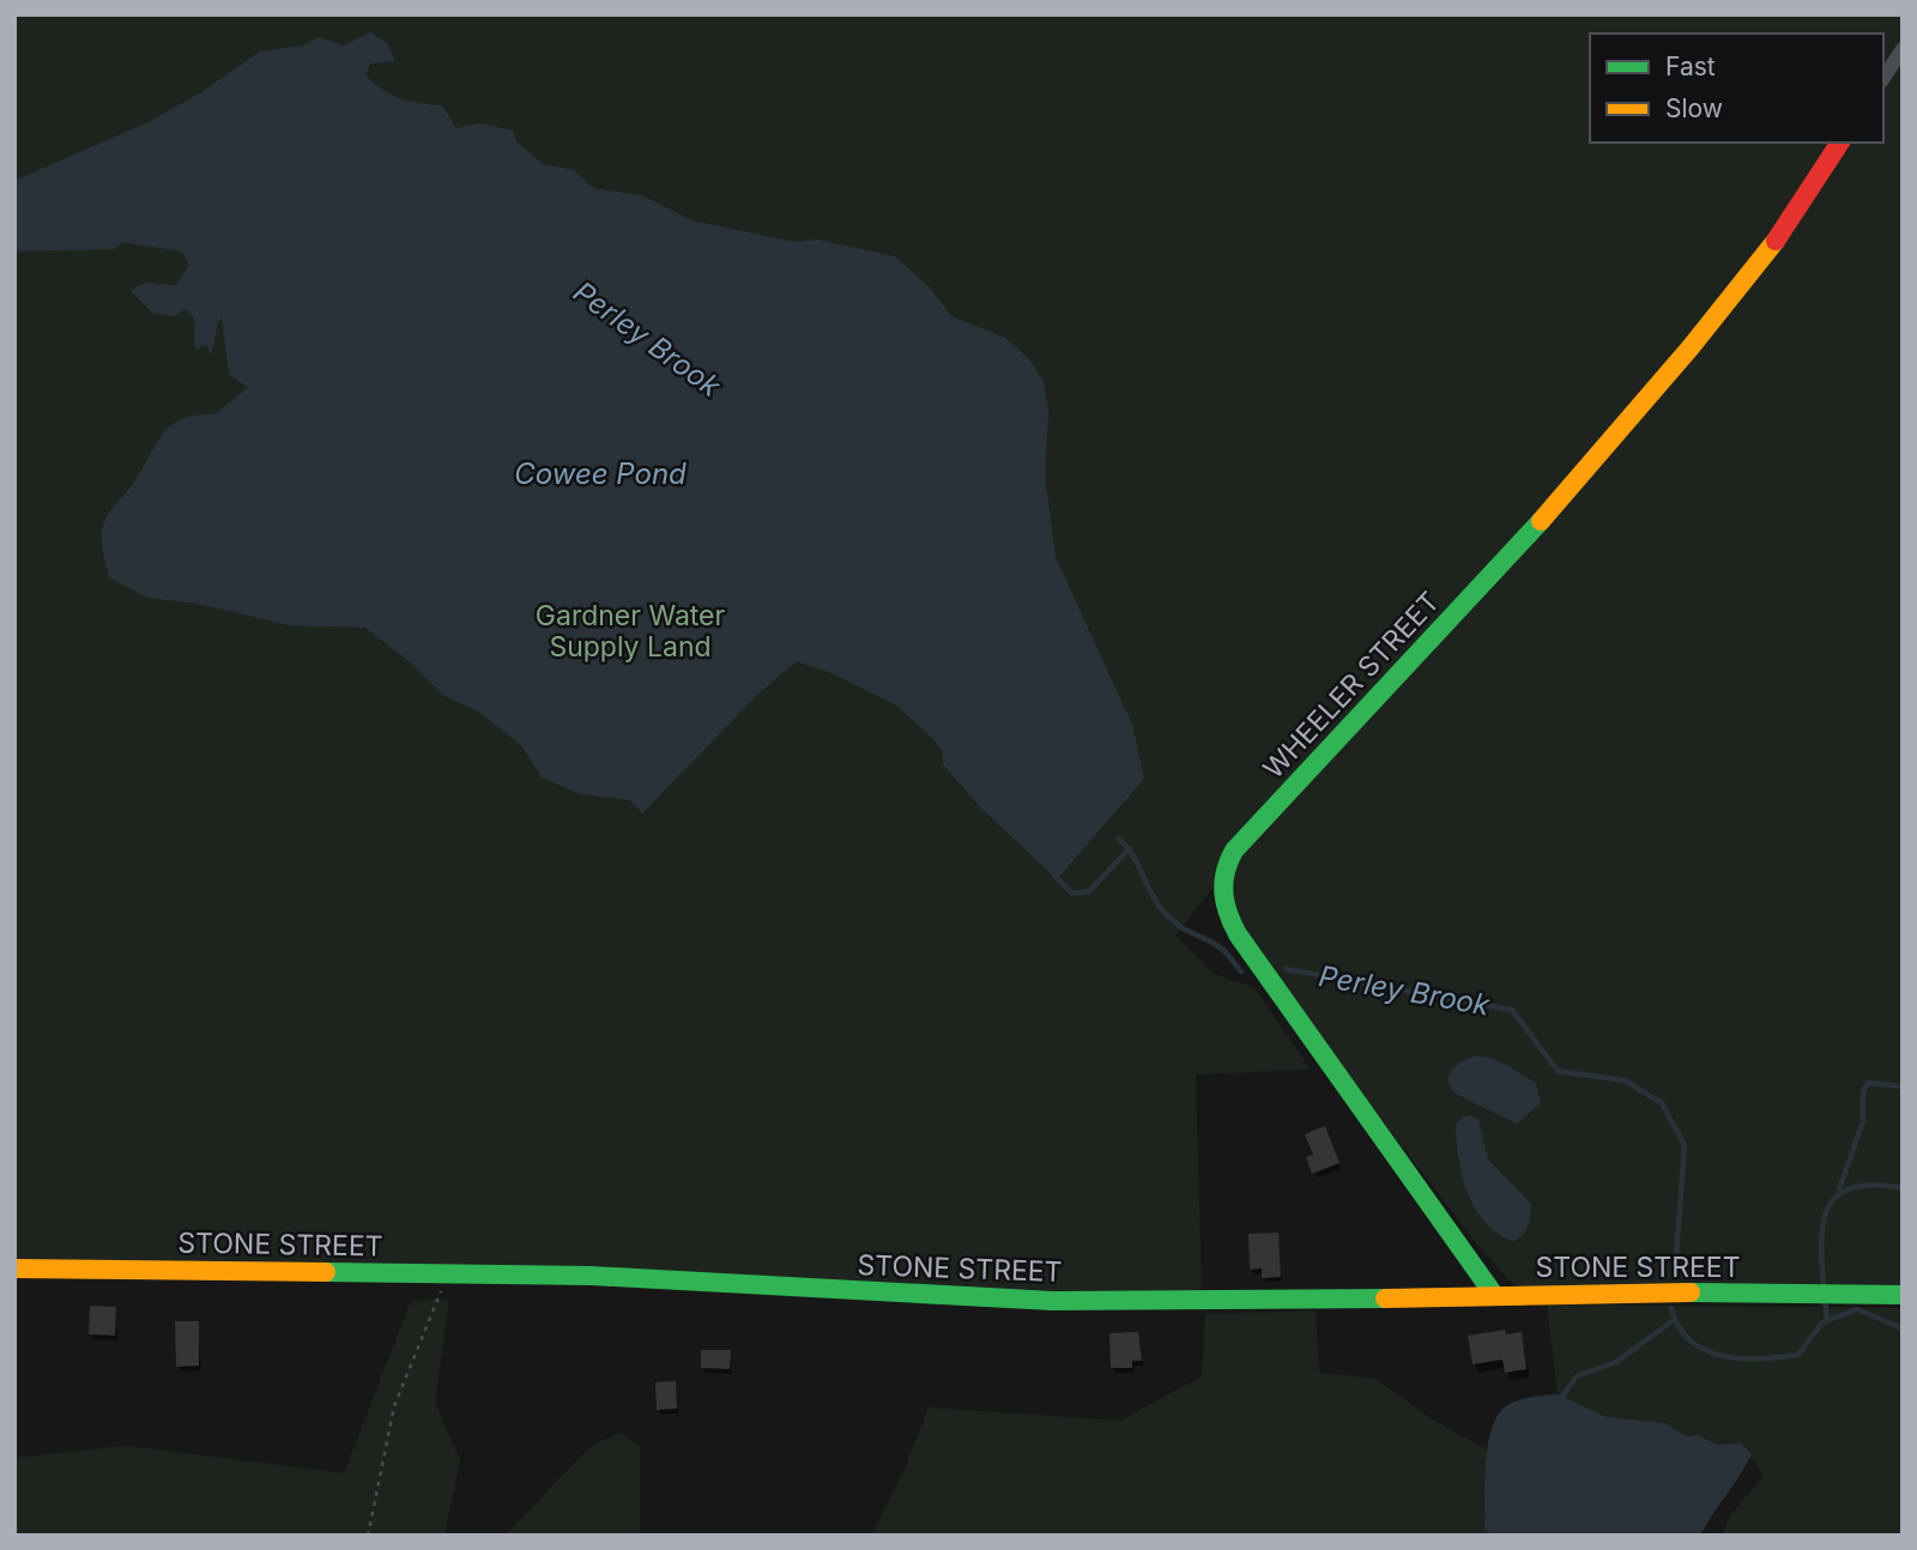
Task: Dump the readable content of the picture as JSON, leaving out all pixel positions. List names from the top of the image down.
{
  "streets": {
    "street": ["WHEELER STREET", "STONE STREET"]
  },
  "crossings": [
    ["WHEELER STREET", "STONE STREET"]
  ],
  "water": ["Perley Brook", "Cowee Pond"],
  "parks": ["Gardner Water Supply Land"],
  "legend": ["Fast", "Slow"]
}
